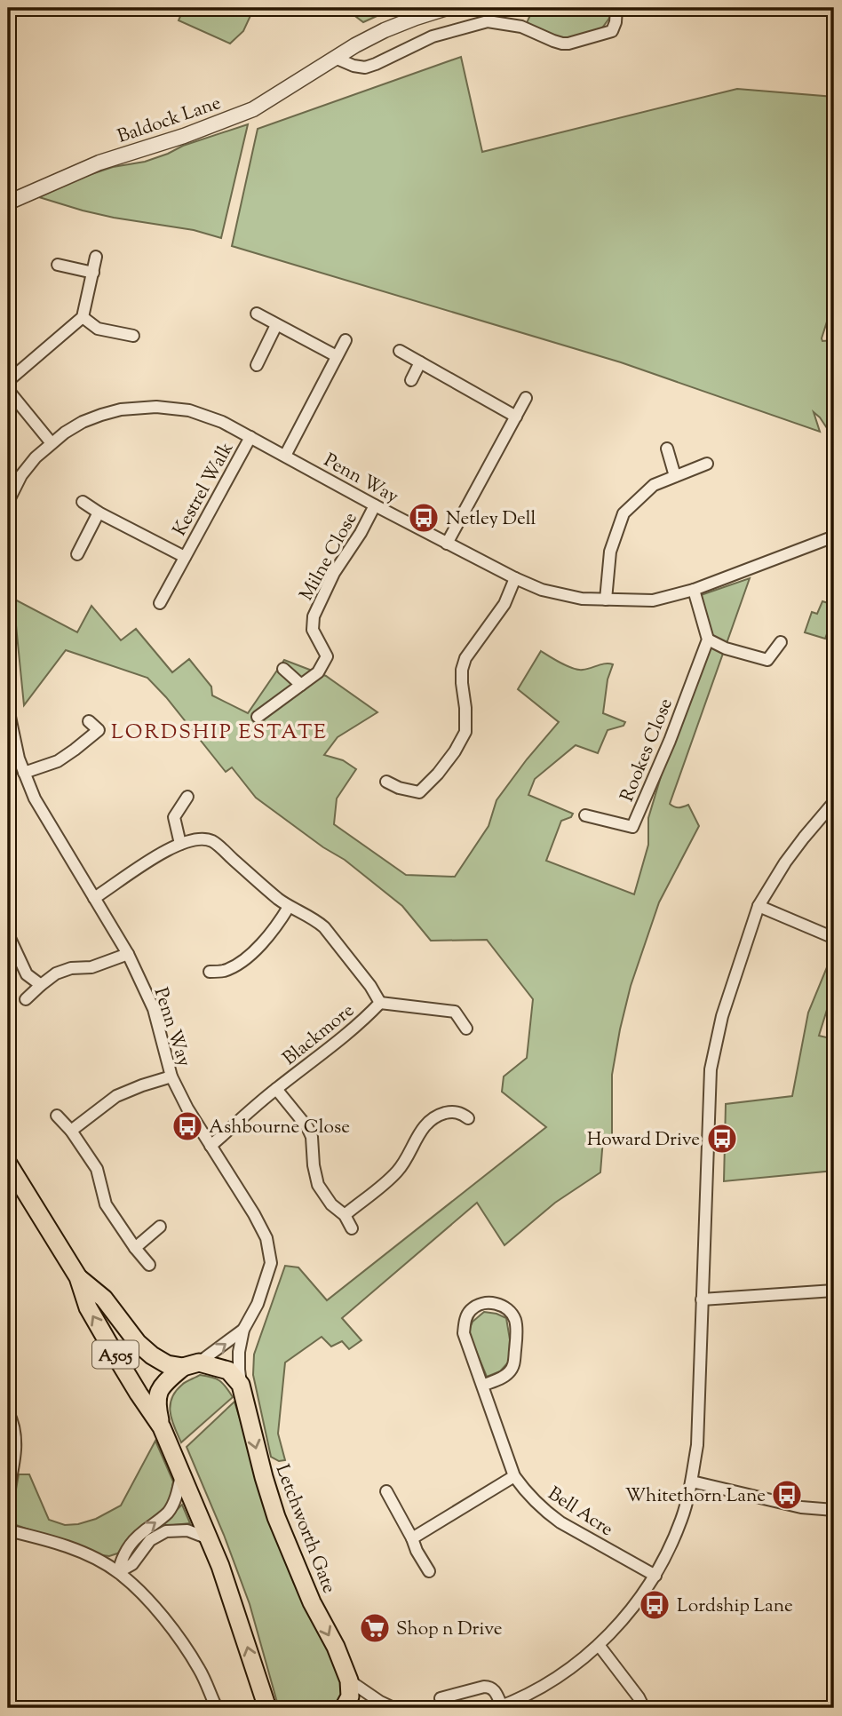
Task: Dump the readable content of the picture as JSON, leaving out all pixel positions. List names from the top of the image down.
{
  "streets": {
    "main road": ["A505", "Letchworth Gate"],
    "street": [
      "Baldock Lane",
      "Penn Way",
      "Kestrel Walk",
      "Milne Close",
      "Rookes Close",
      "Blackmore",
      "Bell Acre"
    ]
  },
  "crossings": [
    ["Penn Way", "Kestrel Walk"],
    ["Penn Way", "Milne Close"],
    ["Penn Way", "Blackmore"],
    ["Penn Way", "A505"],
    ["Penn Way", "Letchworth Gate"]
  ],
  "districts": ["LORDSHIP ESTATE"],
  "places": {
    "bus stop": [
      "Netley Dell",
      "Ashbourne Close",
      "Howard Drive",
      "Whitethorn Lane",
      "Lordship Lane"
    ],
    "supermarket": ["Shop n Drive"]
  }
}
